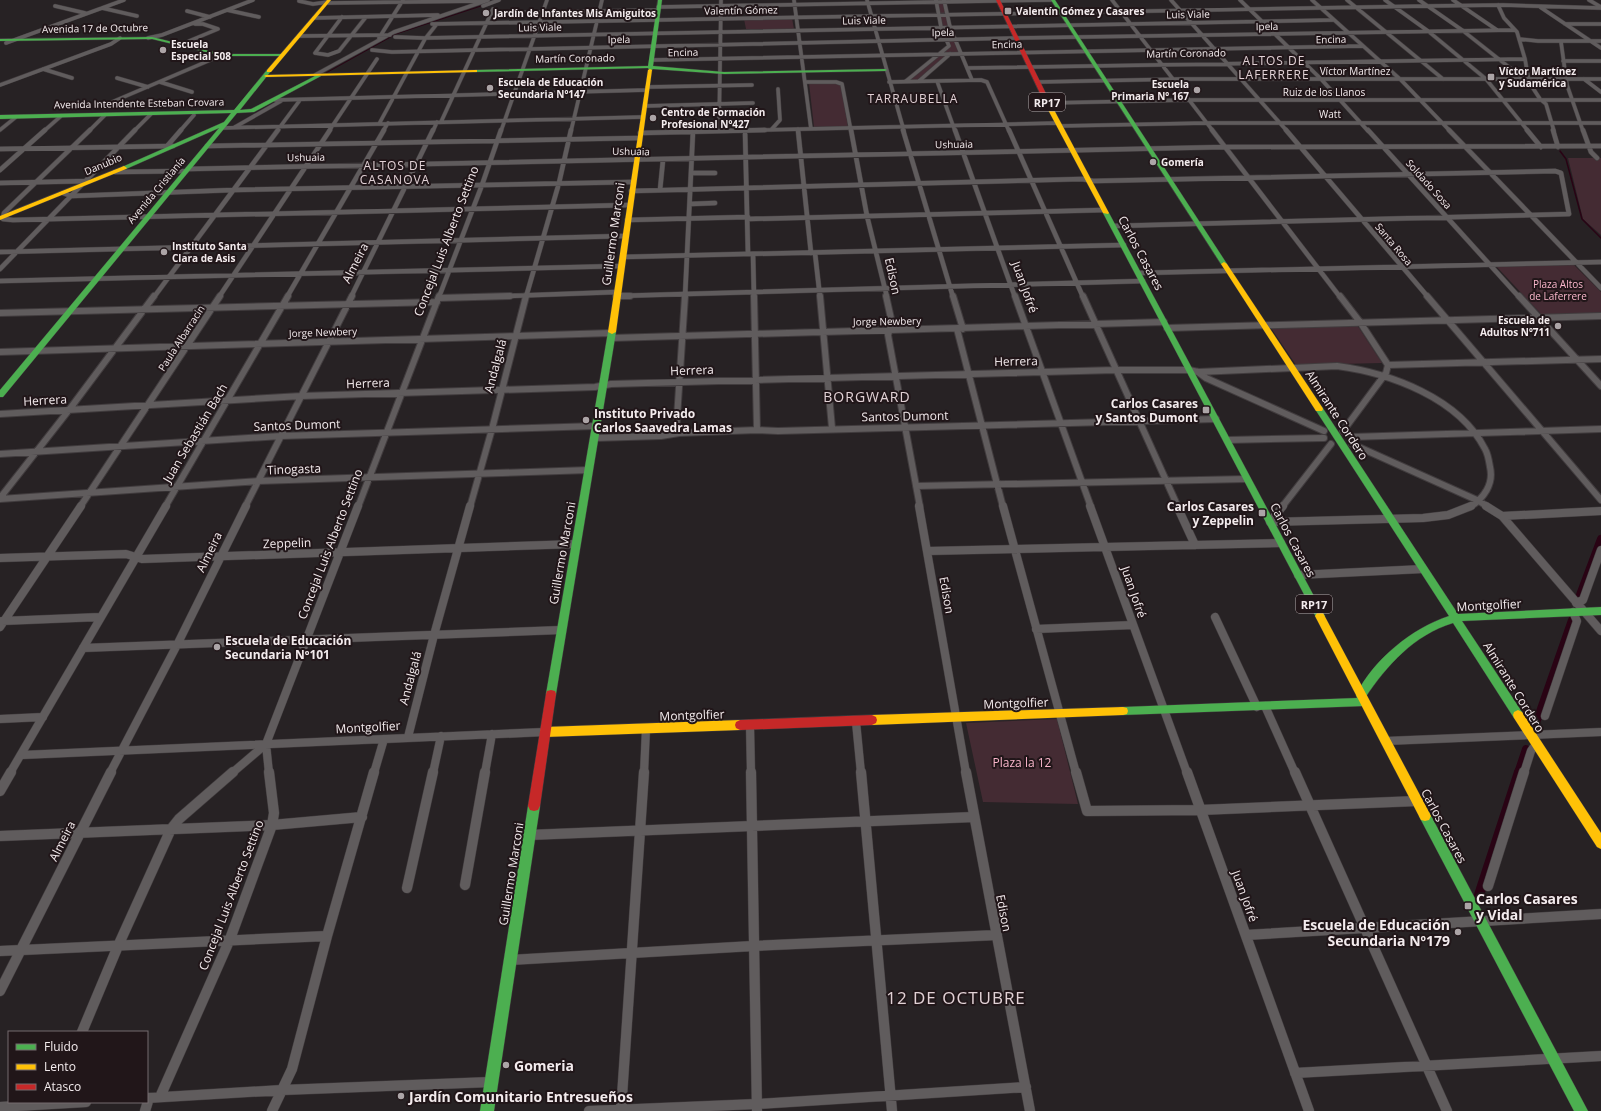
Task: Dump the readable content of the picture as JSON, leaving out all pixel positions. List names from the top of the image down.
{
  "streets": {
    "main road": [
      "Avenida 17 de Octubre",
      "Martín Coronado",
      "RP17",
      "Avenida Intendente Esteban Crovara",
      "Danubio",
      "Avenida Cristianía",
      "Guillermo Marconi",
      "Carlos Casares",
      "Almirante Cordero",
      "Montgolfier"
    ],
    "street": [
      "Valentín Gómez",
      "Luis Viale",
      "Ipela",
      "Encina",
      "Víctor Martínez",
      "Ruiz de los Llanos",
      "Watt",
      "Ushuaia",
      "Soldado Sosa",
      "Concejal Luis Alberto Settino",
      "Santa Rosa",
      "Almeira",
      "Edison",
      "Juan Jofré",
      "Jorge Newbery",
      "Paula Albarracin",
      "Herrera",
      "Andalgalá",
      "Santos Dumont",
      "Juan Sebastián Bach",
      "Tinogasta",
      "Zeppelin"
    ]
  },
  "crossings": [
    ["Valentín Gómez", "Soldado Sosa"],
    ["Valentín Gómez", "Guillermo Marconi"],
    ["Valentín Gómez", "Concejal Luis Alberto Settino"],
    ["Valentín Gómez", "Santa Rosa"],
    ["Valentín Gómez", "Carlos Casares"],
    ["Valentín Gómez", "Almeira"],
    ["Valentín Gómez", "Andalgalá"],
    ["Valentín Gómez", "Almirante Cordero"],
    ["Luis Viale", "Soldado Sosa"],
    ["Luis Viale", "Guillermo Marconi"],
    ["Luis Viale", "Concejal Luis Alberto Settino"],
    ["Luis Viale", "Santa Rosa"],
    ["Luis Viale", "Carlos Casares"],
    ["Luis Viale", "Almeira"],
    ["Luis Viale", "Andalgalá"],
    ["Luis Viale", "Almirante Cordero"],
    ["Ipela", "Soldado Sosa"],
    ["Ipela", "Guillermo Marconi"],
    ["Ipela", "Concejal Luis Alberto Settino"],
    ["Ipela", "Santa Rosa"],
    ["Ipela", "Carlos Casares"],
    ["Ipela", "Almeira"],
    ["Ipela", "Andalgalá"],
    ["Ipela", "Almirante Cordero"],
    ["Avenida 17 de Octubre", "Avenida Cristianía"],
    ["Encina", "Martín Coronado"],
    ["Encina", "Soldado Sosa"],
    ["Encina", "Guillermo Marconi"],
    ["Encina", "Santa Rosa"],
    ["Encina", "Carlos Casares"],
    ["Encina", "Almirante Cordero"],
    ["Martín Coronado", "Soldado Sosa"],
    ["Martín Coronado", "Avenida Cristianía"],
    ["Martín Coronado", "Guillermo Marconi"],
    ["Martín Coronado", "Concejal Luis Alberto Settino"],
    ["Martín Coronado", "Santa Rosa"],
    ["Martín Coronado", "Carlos Casares"],
    ["Martín Coronado", "Almeira"],
    ["Martín Coronado", "Paula Albarracin"],
    ["Martín Coronado", "Andalgalá"],
    ["Martín Coronado", "Almirante Cordero"],
    ["Víctor Martínez", "Soldado Sosa"],
    ["Víctor Martínez", "Santa Rosa"],
    ["Víctor Martínez", "Carlos Casares"],
    ["Víctor Martínez", "Almirante Cordero"],
    ["Ruiz de los Llanos", "Soldado Sosa"],
    ["Ruiz de los Llanos", "Santa Rosa"],
    ["Ruiz de los Llanos", "Carlos Casares"],
    ["Ruiz de los Llanos", "Almirante Cordero"],
    ["Avenida Intendente Esteban Crovara", "Avenida Cristianía"],
    ["Watt", "Soldado Sosa"],
    ["Watt", "Avenida Cristianía"],
    ["Watt", "Guillermo Marconi"],
    ["Watt", "Concejal Luis Alberto Settino"],
    ["Watt", "Santa Rosa"],
    ["Watt", "Carlos Casares"],
    ["Watt", "Almeira"],
    ["Watt", "Edison"],
    ["Watt", "Juan Jofré"],
    ["Watt", "Paula Albarracin"],
    ["Watt", "Andalgalá"],
    ["Watt", "Almirante Cordero"],
    ["Watt", "Juan Sebastián Bach"],
    ["Ushuaia", "Danubio"],
    ["Ushuaia", "Soldado Sosa"],
    ["Ushuaia", "Avenida Cristianía"],
    ["Ushuaia", "Guillermo Marconi"],
    ["Ushuaia", "Concejal Luis Alberto Settino"],
    ["Ushuaia", "Santa Rosa"],
    ["Ushuaia", "Carlos Casares"],
    ["Ushuaia", "Almeira"],
    ["Ushuaia", "Edison"],
    ["Ushuaia", "Juan Jofré"],
    ["Ushuaia", "Paula Albarracin"],
    ["Ushuaia", "Andalgalá"],
    ["Ushuaia", "Almirante Cordero"],
    ["Ushuaia", "Juan Sebastián Bach"],
    ["Danubio", "Avenida Cristianía"],
    ["Soldado Sosa", "Jorge Newbery"],
    ["Avenida Cristianía", "Jorge Newbery"],
    ["Guillermo Marconi", "Jorge Newbery"],
    ["Guillermo Marconi", "Herrera"],
    ["Guillermo Marconi", "Santos Dumont"],
    ["Guillermo Marconi", "Tinogasta"],
    ["Guillermo Marconi", "Zeppelin"],
    ["Guillermo Marconi", "Montgolfier"],
    ["Concejal Luis Alberto Settino", "Jorge Newbery"],
    ["Concejal Luis Alberto Settino", "Herrera"],
    ["Concejal Luis Alberto Settino", "Santos Dumont"],
    ["Concejal Luis Alberto Settino", "Tinogasta"],
    ["Concejal Luis Alberto Settino", "Zeppelin"],
    ["Concejal Luis Alberto Settino", "Montgolfier"],
    ["Santa Rosa", "Jorge Newbery"],
    ["Carlos Casares", "Jorge Newbery"],
    ["Carlos Casares", "Herrera"],
    ["Carlos Casares", "Santos Dumont"],
    ["Carlos Casares", "Montgolfier"],
    ["Almeira", "Jorge Newbery"],
    ["Almeira", "Herrera"],
    ["Almeira", "Santos Dumont"],
    ["Almeira", "Tinogasta"],
    ["Almeira", "Zeppelin"],
    ["Almeira", "Montgolfier"],
    ["Edison", "Jorge Newbery"],
    ["Edison", "Herrera"],
    ["Edison", "Santos Dumont"],
    ["Edison", "Montgolfier"],
    ["Juan Jofré", "Jorge Newbery"],
    ["Juan Jofré", "Herrera"],
    ["Juan Jofré", "Santos Dumont"],
    ["Juan Jofré", "Montgolfier"],
    ["Jorge Newbery", "Paula Albarracin"],
    ["Jorge Newbery", "Andalgalá"],
    ["Jorge Newbery", "Almirante Cordero"],
    ["Jorge Newbery", "Juan Sebastián Bach"],
    ["Paula Albarracin", "Herrera"],
    ["Paula Albarracin", "Santos Dumont"],
    ["Paula Albarracin", "Tinogasta"],
    ["Paula Albarracin", "Zeppelin"],
    ["Herrera", "Andalgalá"],
    ["Herrera", "Almirante Cordero"],
    ["Herrera", "Juan Sebastián Bach"],
    ["Andalgalá", "Santos Dumont"],
    ["Andalgalá", "Tinogasta"],
    ["Andalgalá", "Zeppelin"],
    ["Andalgalá", "Montgolfier"],
    ["Almirante Cordero", "Montgolfier"],
    ["Santos Dumont", "Juan Sebastián Bach"],
    ["Juan Sebastián Bach", "Tinogasta"],
    ["Juan Sebastián Bach", "Zeppelin"],
    ["Juan Sebastián Bach", "Montgolfier"]
  ],
  "districts": [
    "ALTOS DE LAFERRERE",
    "TARRAUBELLA",
    "ALTOS DE CASANOVA",
    "BORGWARD",
    "12 DE OCTUBRE"
  ],
  "parks": ["Plaza Altos de Laferrere", "Plaza la 12"],
  "places": {
    "transit": [
      "Valentín Gómez y Casares",
      "Víctor Martínez y Sudamérica",
      "Carlos Casares y Santos Dumont",
      "Carlos Casares y Zeppelin",
      "Carlos Casares y Vidal"
    ],
    "other": [
      "Jardín de Infantes Mis Amiguitos",
      "Escuela Especial 508",
      "Escuela de Educación Secundaria Nº147",
      "Escuela Primaria Nº 167",
      "Centro de Formación Profesional Nº427",
      "Gomería",
      "Instituto Santa Clara de Asis",
      "Escuela de Adultos Nº711",
      "Instituto Privado Carlos Saavedra Lamas",
      "Escuela de Educación Secundaria Nº101",
      "Escuela de Educación Secundaria Nº179",
      "Gomeria",
      "Jardín Comunitario Entresueños"
    ]
  },
  "legend": ["Fluido", "Lento", "Atasco"]
}
